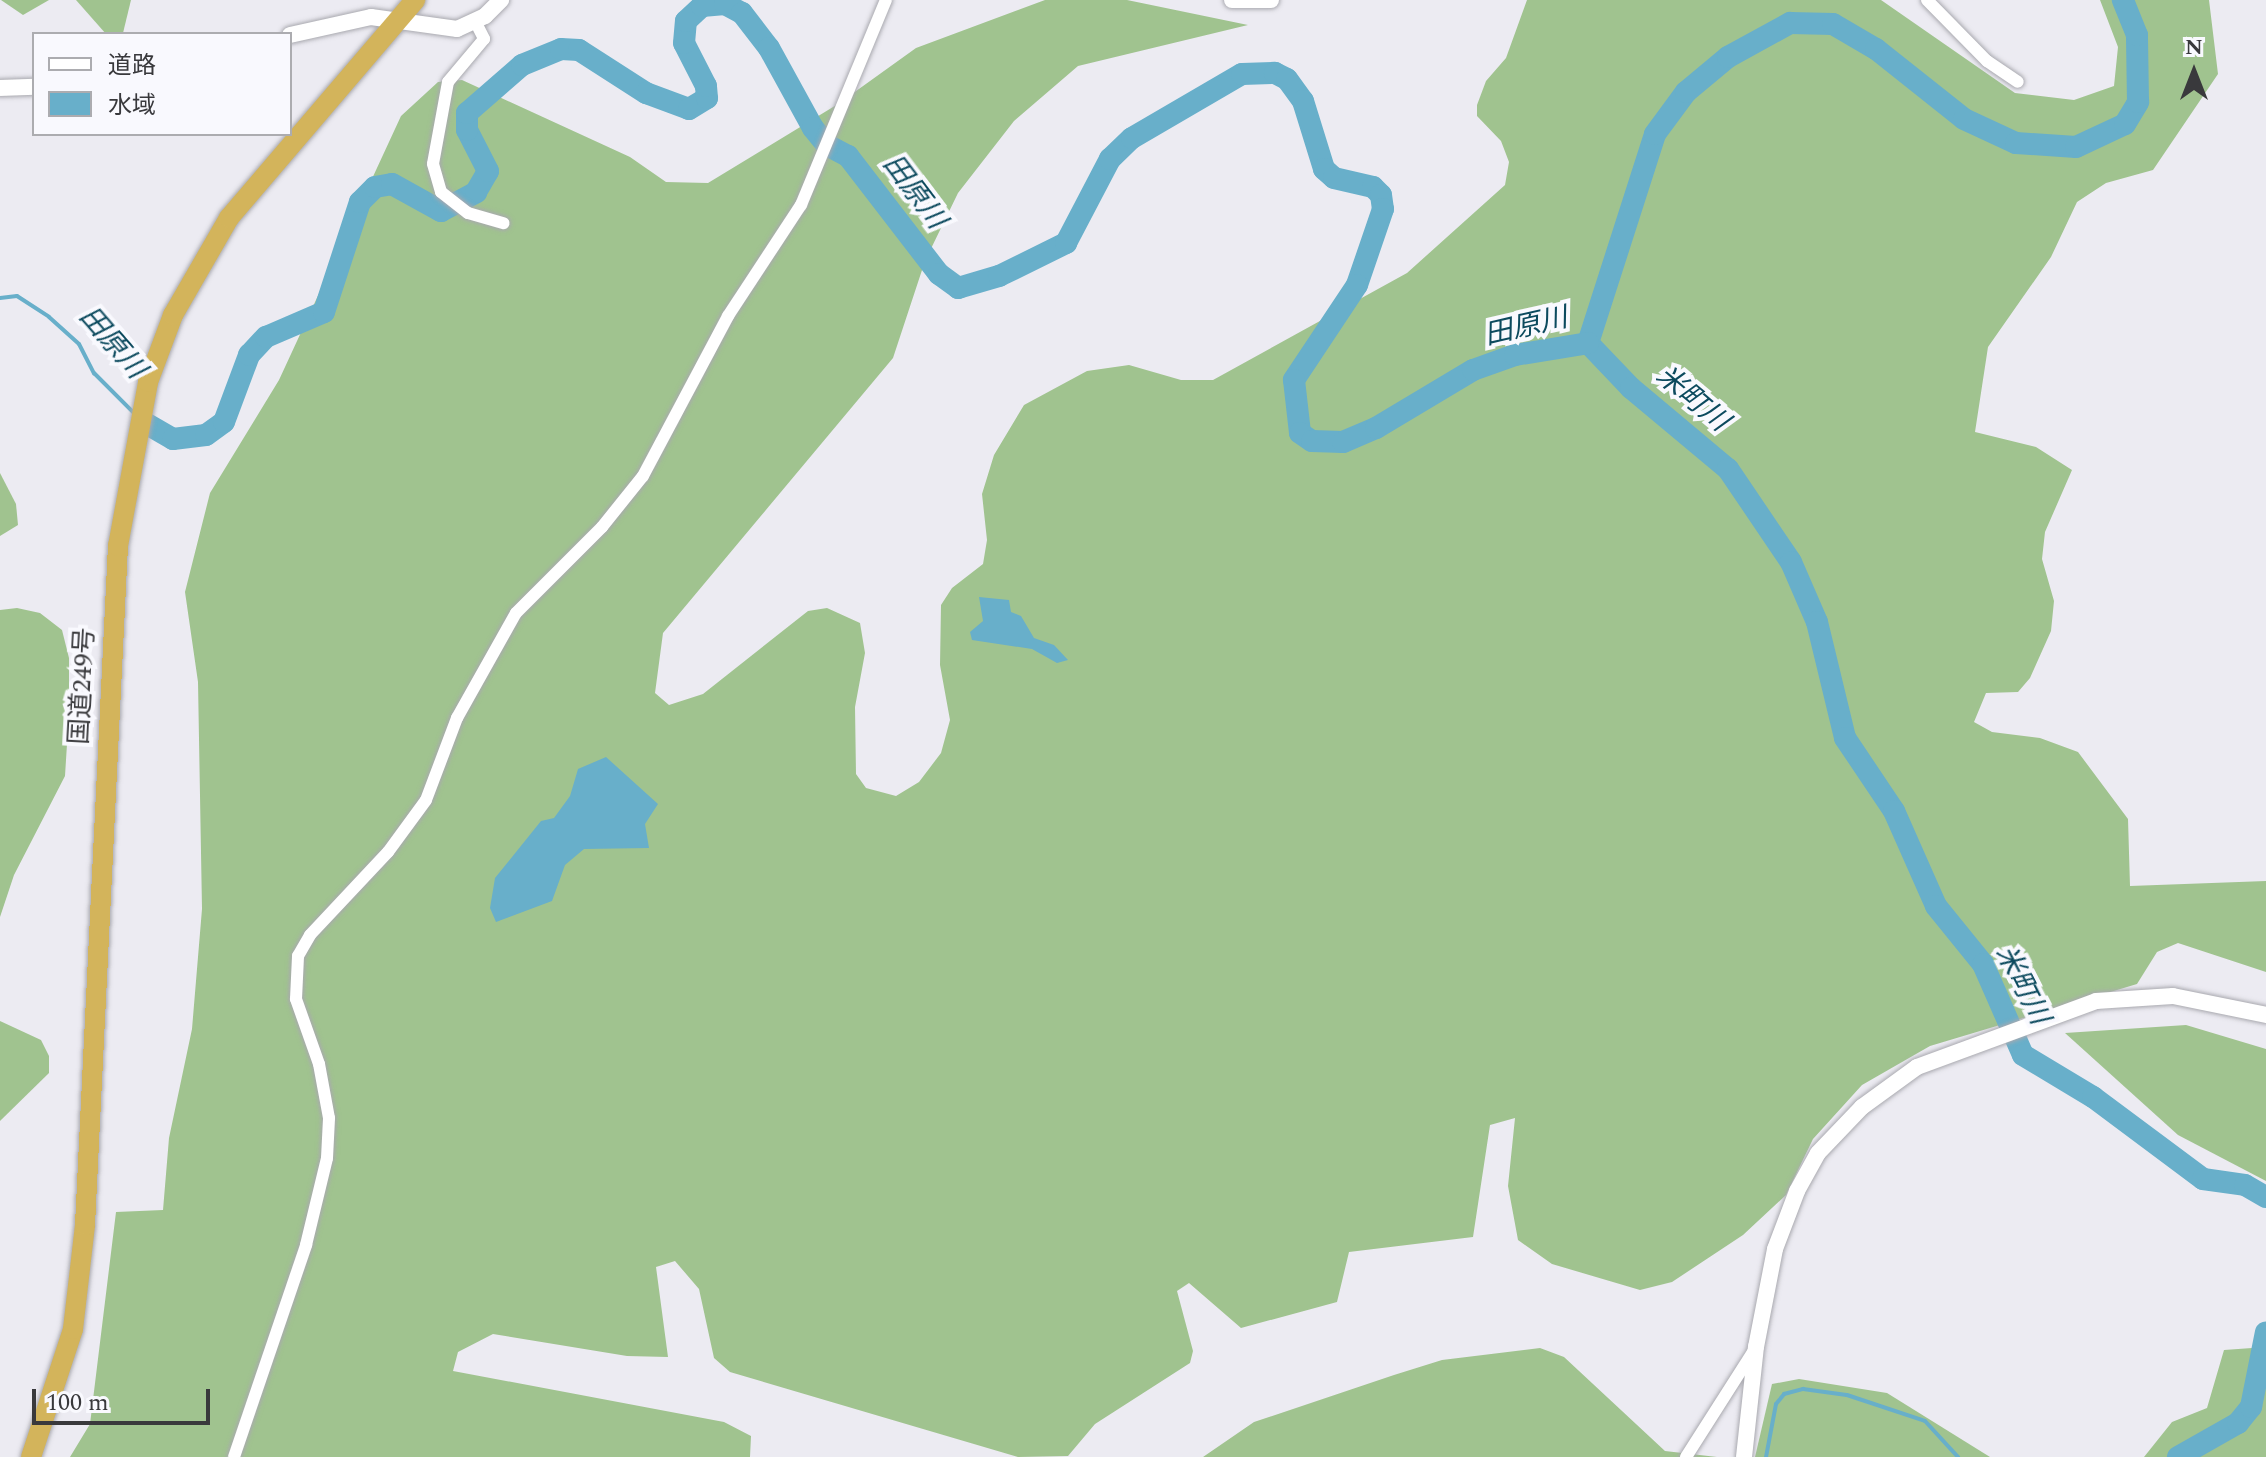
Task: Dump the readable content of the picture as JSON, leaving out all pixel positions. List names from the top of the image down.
{
  "streets": {
    "highway": ["国道249号"]
  },
  "water": ["田原川", "米町川"],
  "legend": ["道路", "水域"],
  "scale_bar": "100 m",
  "north": "top"
}
